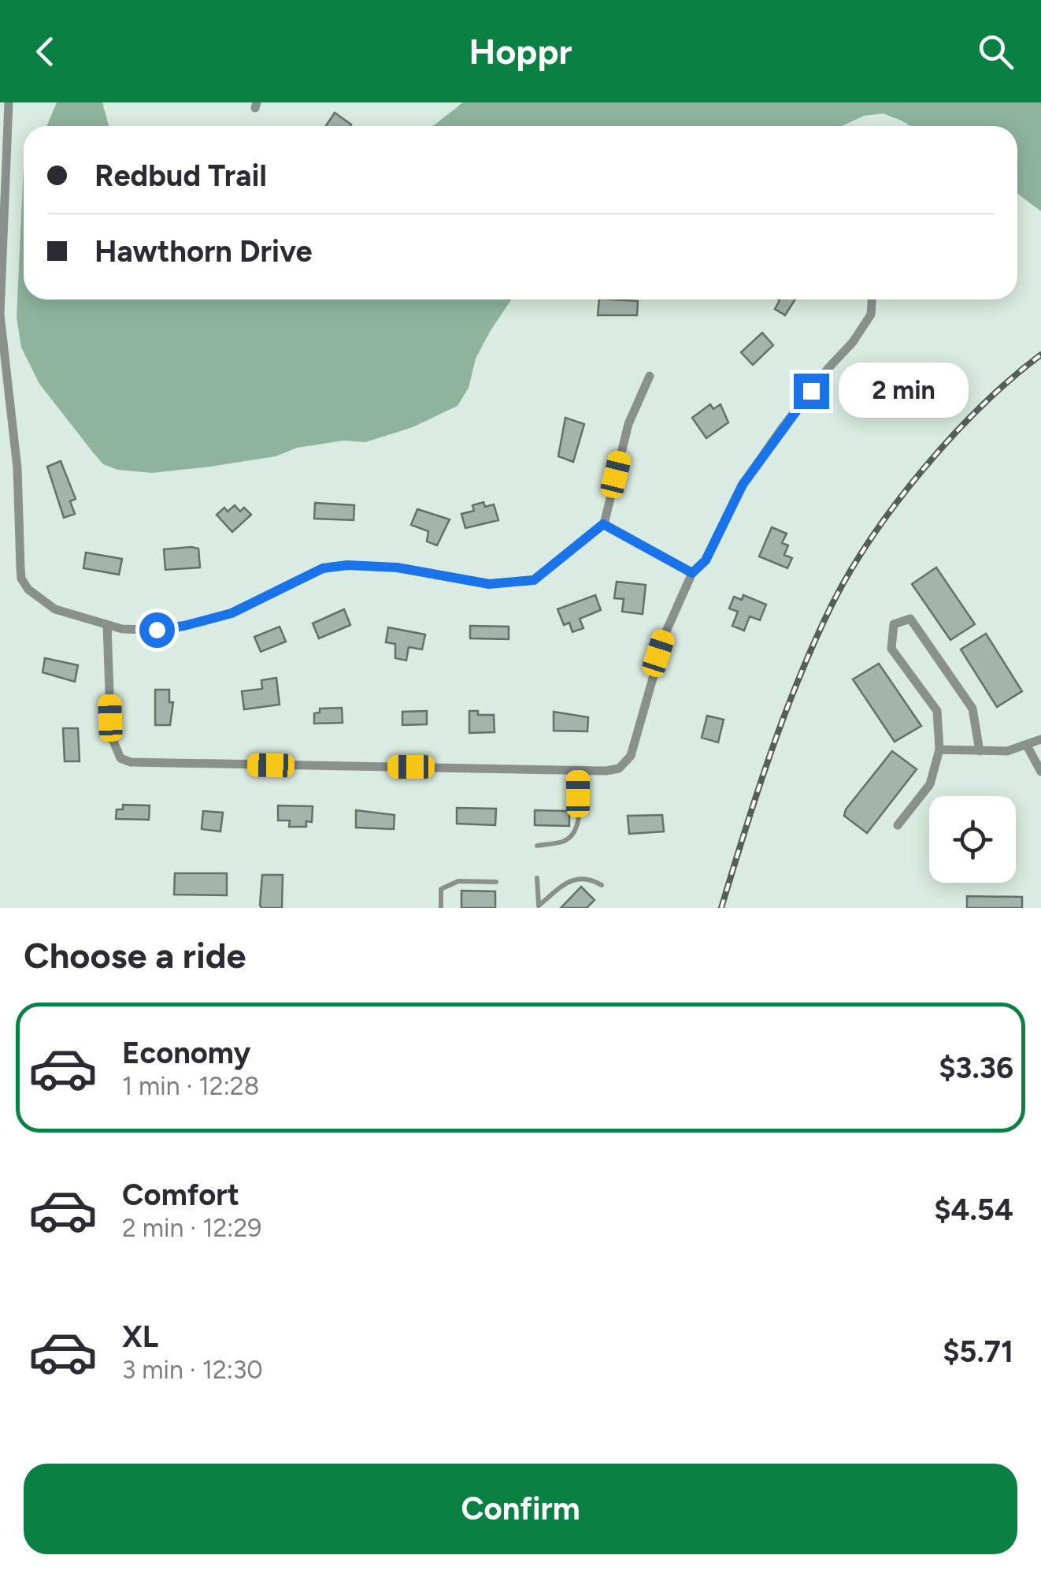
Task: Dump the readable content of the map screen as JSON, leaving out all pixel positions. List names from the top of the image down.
{
  "page": {
    "header": "Hoppr",
    "banner": ["Redbud Trail", "Hawthorn Drive"],
    "bubble": "2 min",
    "heading": "Choose a ride",
    "list": [
      {
        "name": "Economy",
        "note": "1 min · 12:28",
        "value": "$3.36"
      },
      {
        "name": "Comfort",
        "note": "2 min · 12:29",
        "value": "$4.54"
      },
      {
        "name": "XL",
        "note": "3 min · 12:30",
        "value": "$5.71"
      }
    ],
    "buttons": "Confirm"
  }
}
